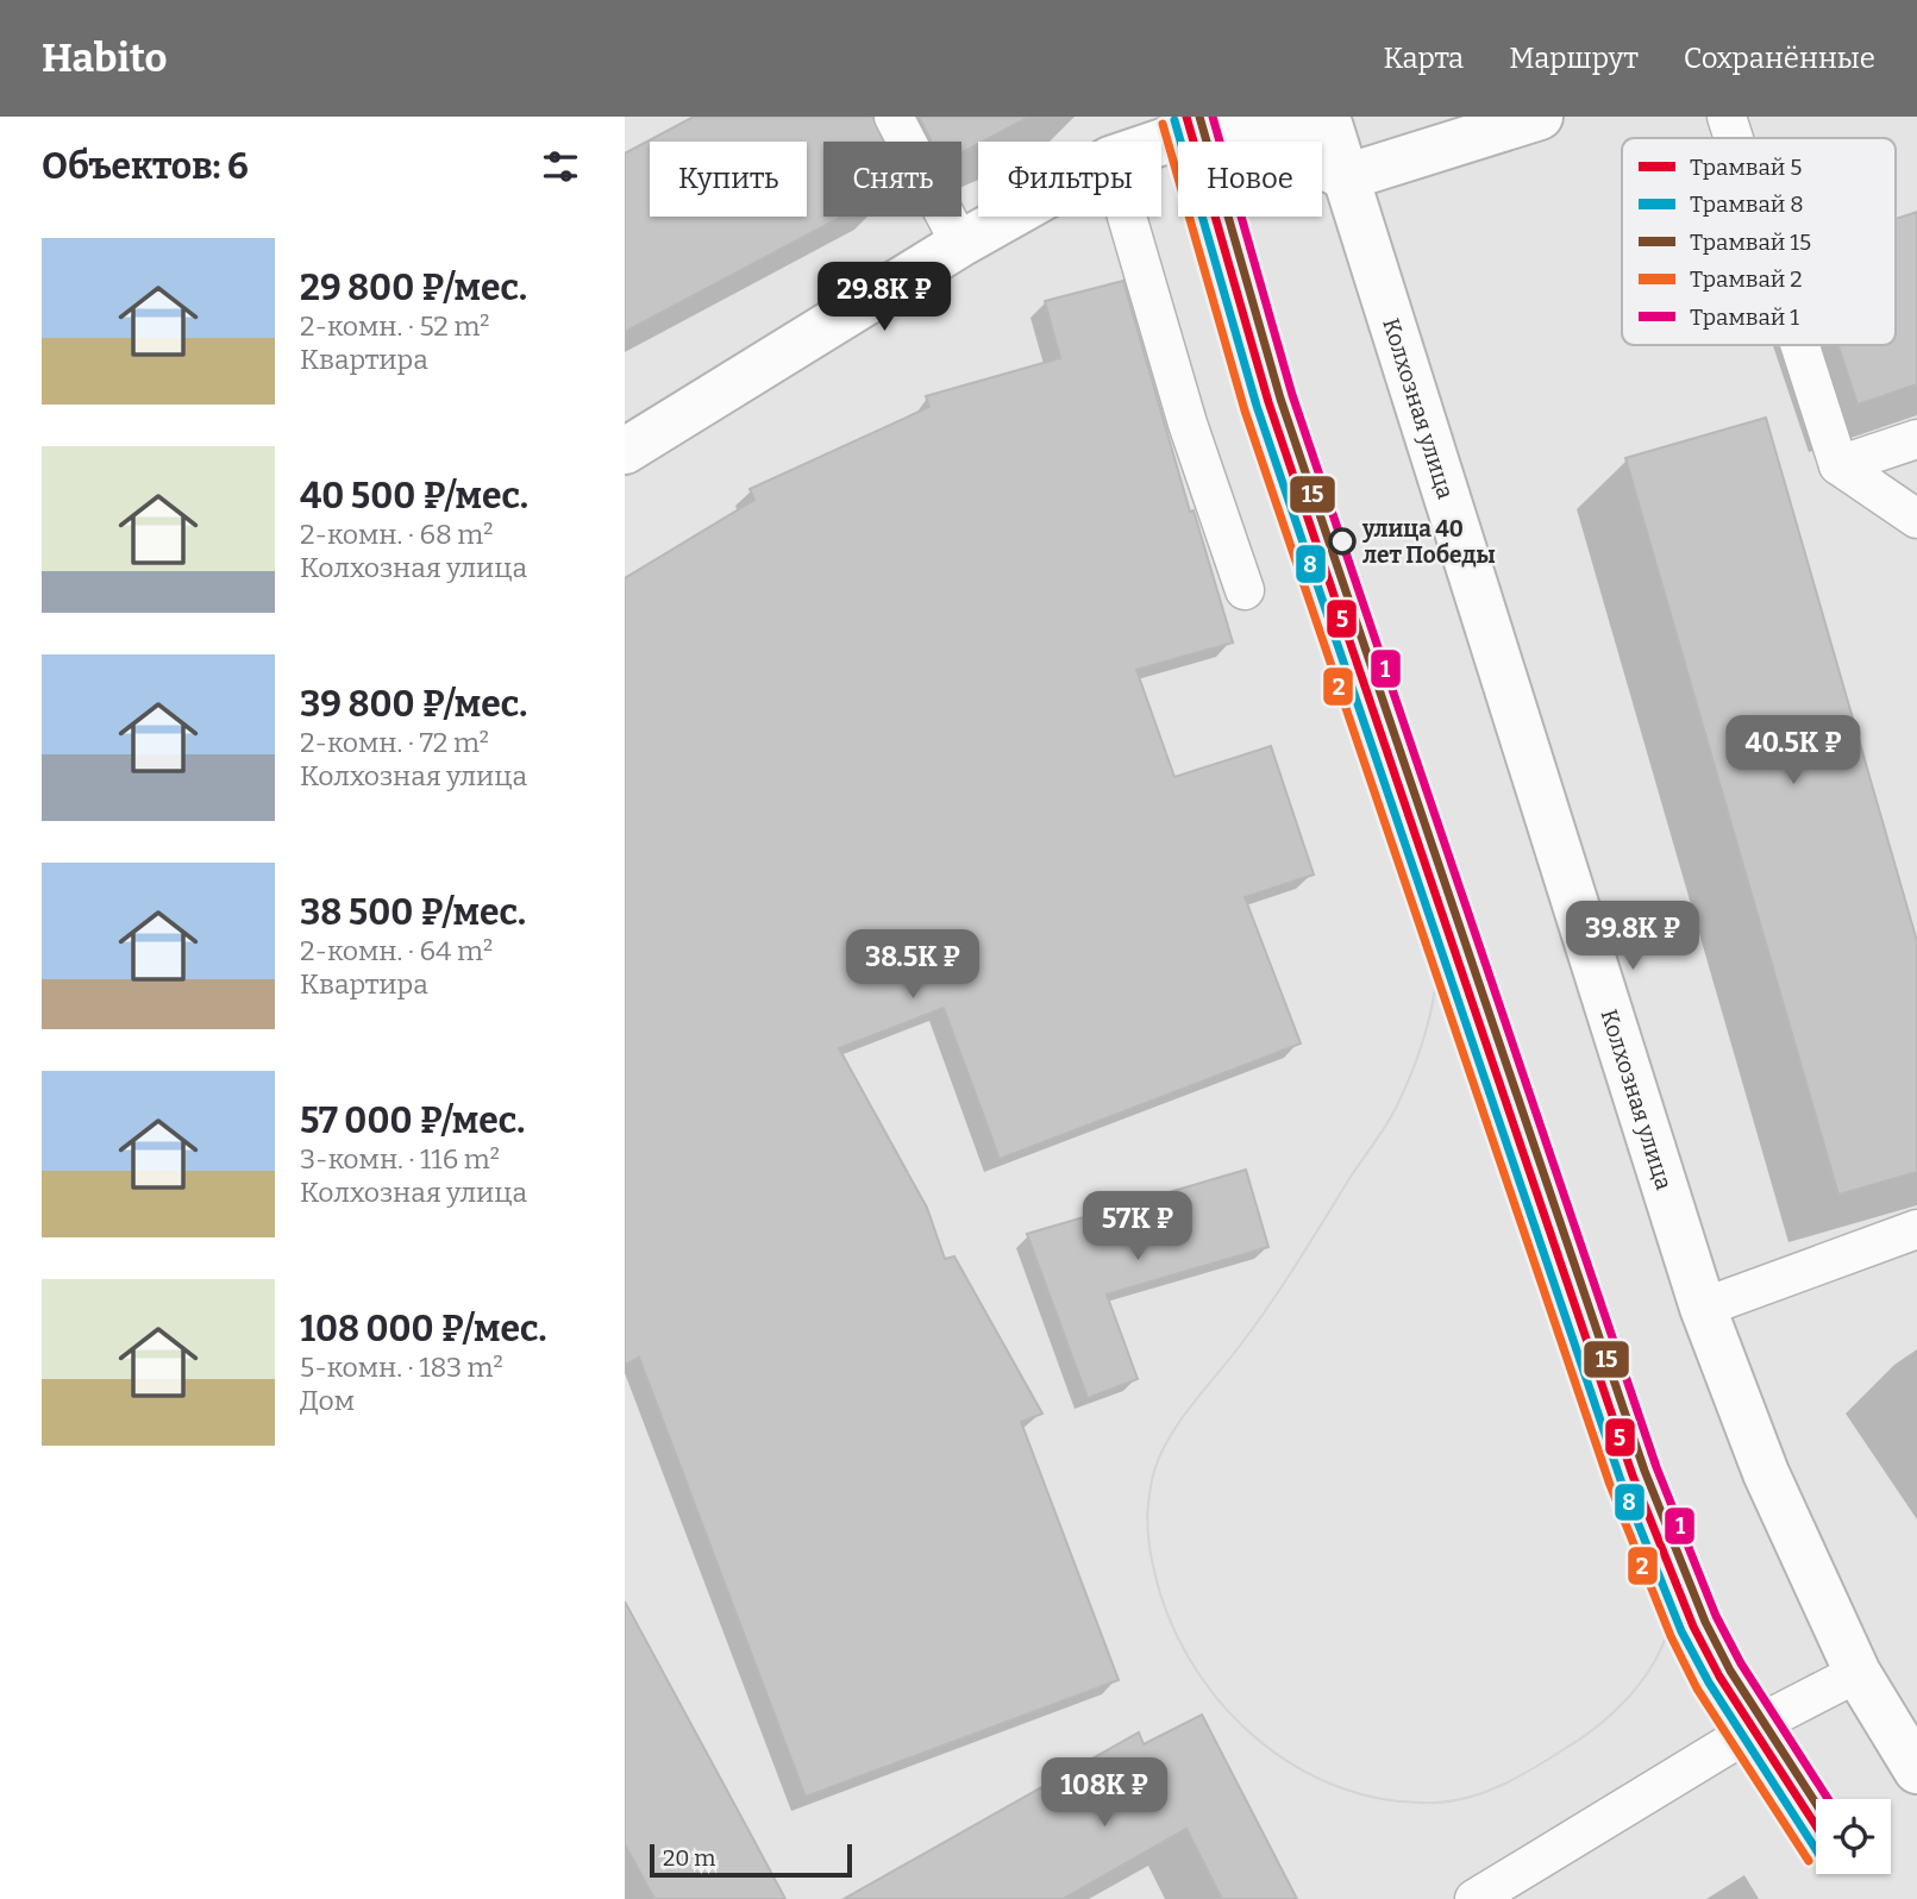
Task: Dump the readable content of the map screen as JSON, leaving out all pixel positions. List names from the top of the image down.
{
  "streets": {
    "main road": ["Колхозная улица"]
  },
  "places": ["улица 40 лет Победы"],
  "lines": [
    "tram line 5",
    "tram line 15",
    "tram line 1",
    "tram line 8",
    "tram line 2"
  ],
  "legend": [
    "Трамвай 5",
    "Трамвай 8",
    "Трамвай 15",
    "Трамвай 2",
    "Трамвай 1"
  ],
  "scale_bar": "20 m",
  "page": {
    "header": "Habito",
    "nav": ["Карта", "Маршрут", "Сохранённые"],
    "heading": "Объектов: 6",
    "chip": [
      "Купить",
      "Снять",
      "Фильтры",
      "Новое"
    ],
    "list": [
      {
        "name": "29 800 ₽/мес.",
        "note": "2-комн. · 52 m² · Квартира"
      },
      {
        "name": "40 500 ₽/мес.",
        "note": "2-комн. · 68 m² · Колхозная улица"
      },
      {
        "name": "39 800 ₽/мес.",
        "note": "2-комн. · 72 m² · Колхозная улица"
      },
      {
        "name": "38 500 ₽/мес.",
        "note": "2-комн. · 64 m² · Квартира"
      },
      {
        "name": "57 000 ₽/мес.",
        "note": "3-комн. · 116 m² · Колхозная улица"
      },
      {
        "name": "108 000 ₽/мес.",
        "note": "5-комн. · 183 m² · Дом"
      }
    ],
    "price": [
      "29.8K ₽",
      "40.5K ₽",
      "39.8K ₽",
      "38.5K ₽",
      "57K ₽",
      "108K ₽"
    ],
    "scale": "20 m"
  }
}
